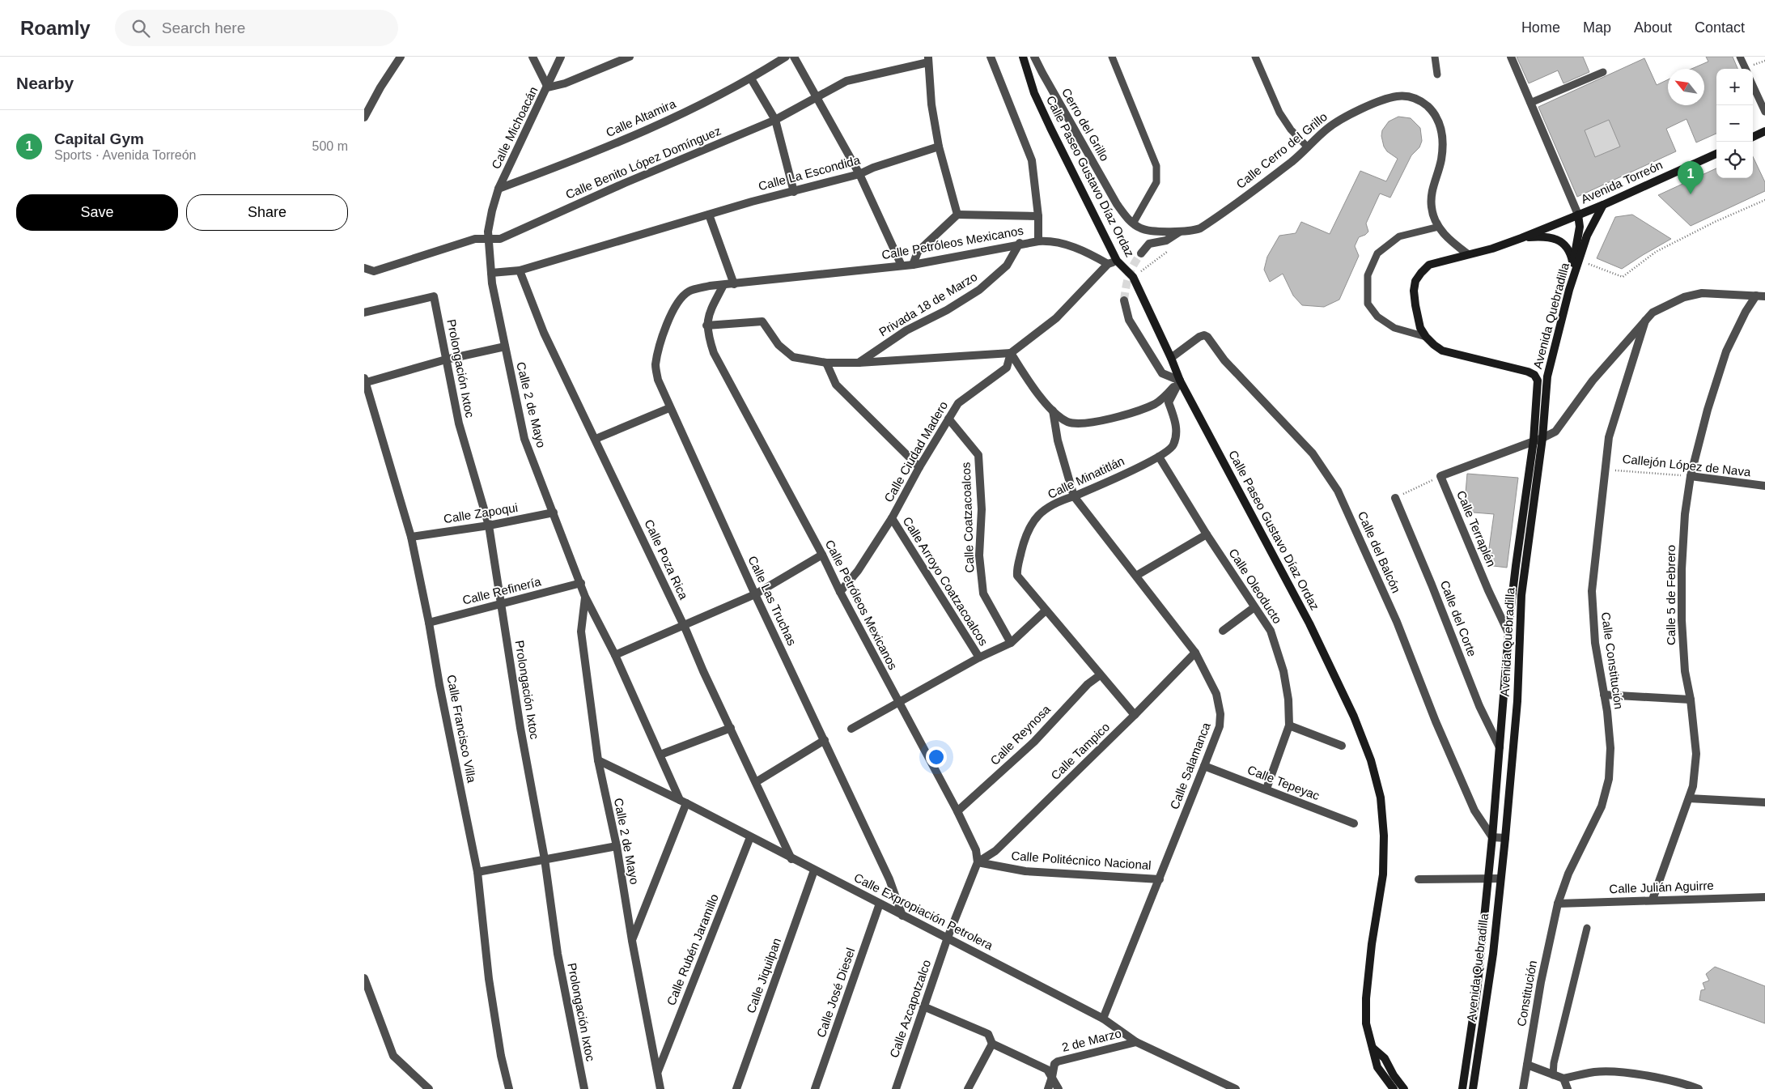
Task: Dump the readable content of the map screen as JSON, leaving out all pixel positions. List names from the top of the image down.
{
  "streets": {
    "street": [
      "Calle Altamira",
      "Cerro del Grillo",
      "Calle Michoacán",
      "Calle Cerro del Grillo",
      "Calle Benito López Domínguez",
      "Calle La Escondida",
      "Calle Paseo Gustavo Díaz Ordaz",
      "Avenida Torreón",
      "Calle Petróleos Mexicanos",
      "Privada 18 de Marzo",
      "Avenida Quebradilla",
      "Prolongación Ixtoc",
      "Calle 2 de Mayo",
      "Calle Ciudad Madero",
      "Callejón López de Nava",
      "Calle Minatitlán",
      "Calle Zapoqui",
      "Calle Coatzacoalcos",
      "Calle Terraplén",
      "Calle del Balcón",
      "Calle Poza Rica",
      "Calle Arroyo Coatzacoalcos",
      "Calle Oleoducto",
      "Calle Refinería",
      "Calle 5 de Febrero",
      "Calle Las Truchas",
      "Calle del Corte",
      "Calle Constitución",
      "Calle Francisco Villa",
      "Calle Reynosa",
      "Calle Tampico",
      "Calle Salamanca",
      "Calle Tepeyac",
      "Calle Politécnico Nacional",
      "Calle Julián Aguirre",
      "Calle Expropiación Petrolera",
      "Calle Rubén Jaramillo",
      "Calle Jiquilpan",
      "Calle José Diesel",
      "Constitución",
      "Calle Azcapotzalco",
      "2 de Marzo"
    ]
  },
  "crossings": [
    ["Calle Altamira", "Calle Michoacán"],
    ["Cerro del Grillo", "Calle Cerro del Grillo"],
    ["Calle Michoacán", "Calle 2 de Mayo"],
    ["Calle Benito López Domínguez", "Calle 2 de Mayo"],
    ["Calle La Escondida", "Calle 2 de Mayo"],
    ["Calle La Escondida", "Calle Poza Rica"],
    ["Calle Paseo Gustavo Díaz Ordaz", "Calle Ciudad Madero"],
    ["Calle Paseo Gustavo Díaz Ordaz", "Calle Minatitlán"],
    ["Calle Paseo Gustavo Díaz Ordaz", "Calle del Balcón"],
    ["Avenida Torreón", "Avenida Quebradilla"],
    ["Calle Petróleos Mexicanos", "Privada 18 de Marzo"],
    ["Calle Petróleos Mexicanos", "Calle Ciudad Madero"],
    ["Calle Petróleos Mexicanos", "Calle Las Truchas"],
    ["Calle Petróleos Mexicanos", "Calle Reynosa"],
    ["Calle Petróleos Mexicanos", "Calle Tampico"],
    ["Calle Petróleos Mexicanos", "Calle Politécnico Nacional"],
    ["Avenida Quebradilla", "Calle Terraplén"],
    ["Avenida Quebradilla", "Calle del Balcón"],
    ["Avenida Quebradilla", "Calle del Corte"],
    ["Prolongación Ixtoc", "Calle Zapoqui"],
    ["Prolongación Ixtoc", "Calle Refinería"],
    ["Calle 2 de Mayo", "Calle Zapoqui"],
    ["Calle 2 de Mayo", "Calle Refinería"],
    ["Calle 2 de Mayo", "Calle Expropiación Petrolera"],
    ["Calle 2 de Mayo", "Calle Rubén Jaramillo"],
    ["Calle Ciudad Madero", "Calle Coatzacoalcos"],
    ["Calle Ciudad Madero", "Calle Arroyo Coatzacoalcos"],
    ["Callejón López de Nava", "Calle 5 de Febrero"],
    ["Callejón López de Nava", "Calle Constitución"],
    ["Calle Minatitlán", "Calle Oleoducto"],
    ["Calle Minatitlán", "Calle Reynosa"],
    ["Calle Minatitlán", "Calle Tampico"],
    ["Calle Minatitlán", "Calle Salamanca"],
    ["Calle Zapoqui", "Calle Francisco Villa"],
    ["Calle Poza Rica", "Calle Expropiación Petrolera"],
    ["Calle Oleoducto", "Calle Tepeyac"],
    ["Calle Refinería", "Calle Francisco Villa"],
    ["Calle 5 de Febrero", "Calle Julián Aguirre"],
    ["Calle Las Truchas", "Calle Expropiación Petrolera"],
    ["Calle Constitución", "Calle Julián Aguirre"],
    ["Calle Constitución", "Constitución"],
    ["Calle Tampico", "Calle Salamanca"],
    ["Calle Tampico", "Calle Politécnico Nacional"],
    ["Calle Salamanca", "Calle Tepeyac"],
    ["Calle Salamanca", "Calle Politécnico Nacional"],
    ["Calle Salamanca", "Calle Expropiación Petrolera"],
    ["Calle Julián Aguirre", "Constitución"],
    ["Calle Expropiación Petrolera", "Calle Rubén Jaramillo"],
    ["Calle Expropiación Petrolera", "Calle Jiquilpan"],
    ["Calle Expropiación Petrolera", "Calle José Diesel"],
    ["Calle Expropiación Petrolera", "Calle Azcapotzalco"],
    ["Calle Expropiación Petrolera", "2 de Marzo"]
  ],
  "north": "top left",
  "page": {
    "header": "Roamly",
    "search": "Search here",
    "nav": [
      "Home",
      "Map",
      "About",
      "Contact"
    ],
    "heading": "Nearby",
    "map_buttons": ["+", "−"],
    "list": [
      {
        "mark": "1",
        "name": "Capital Gym",
        "note": "Sports · Avenida Torreón",
        "value": "500 m"
      }
    ],
    "pins": "1",
    "buttons": ["Save", "Share"]
  }
}
